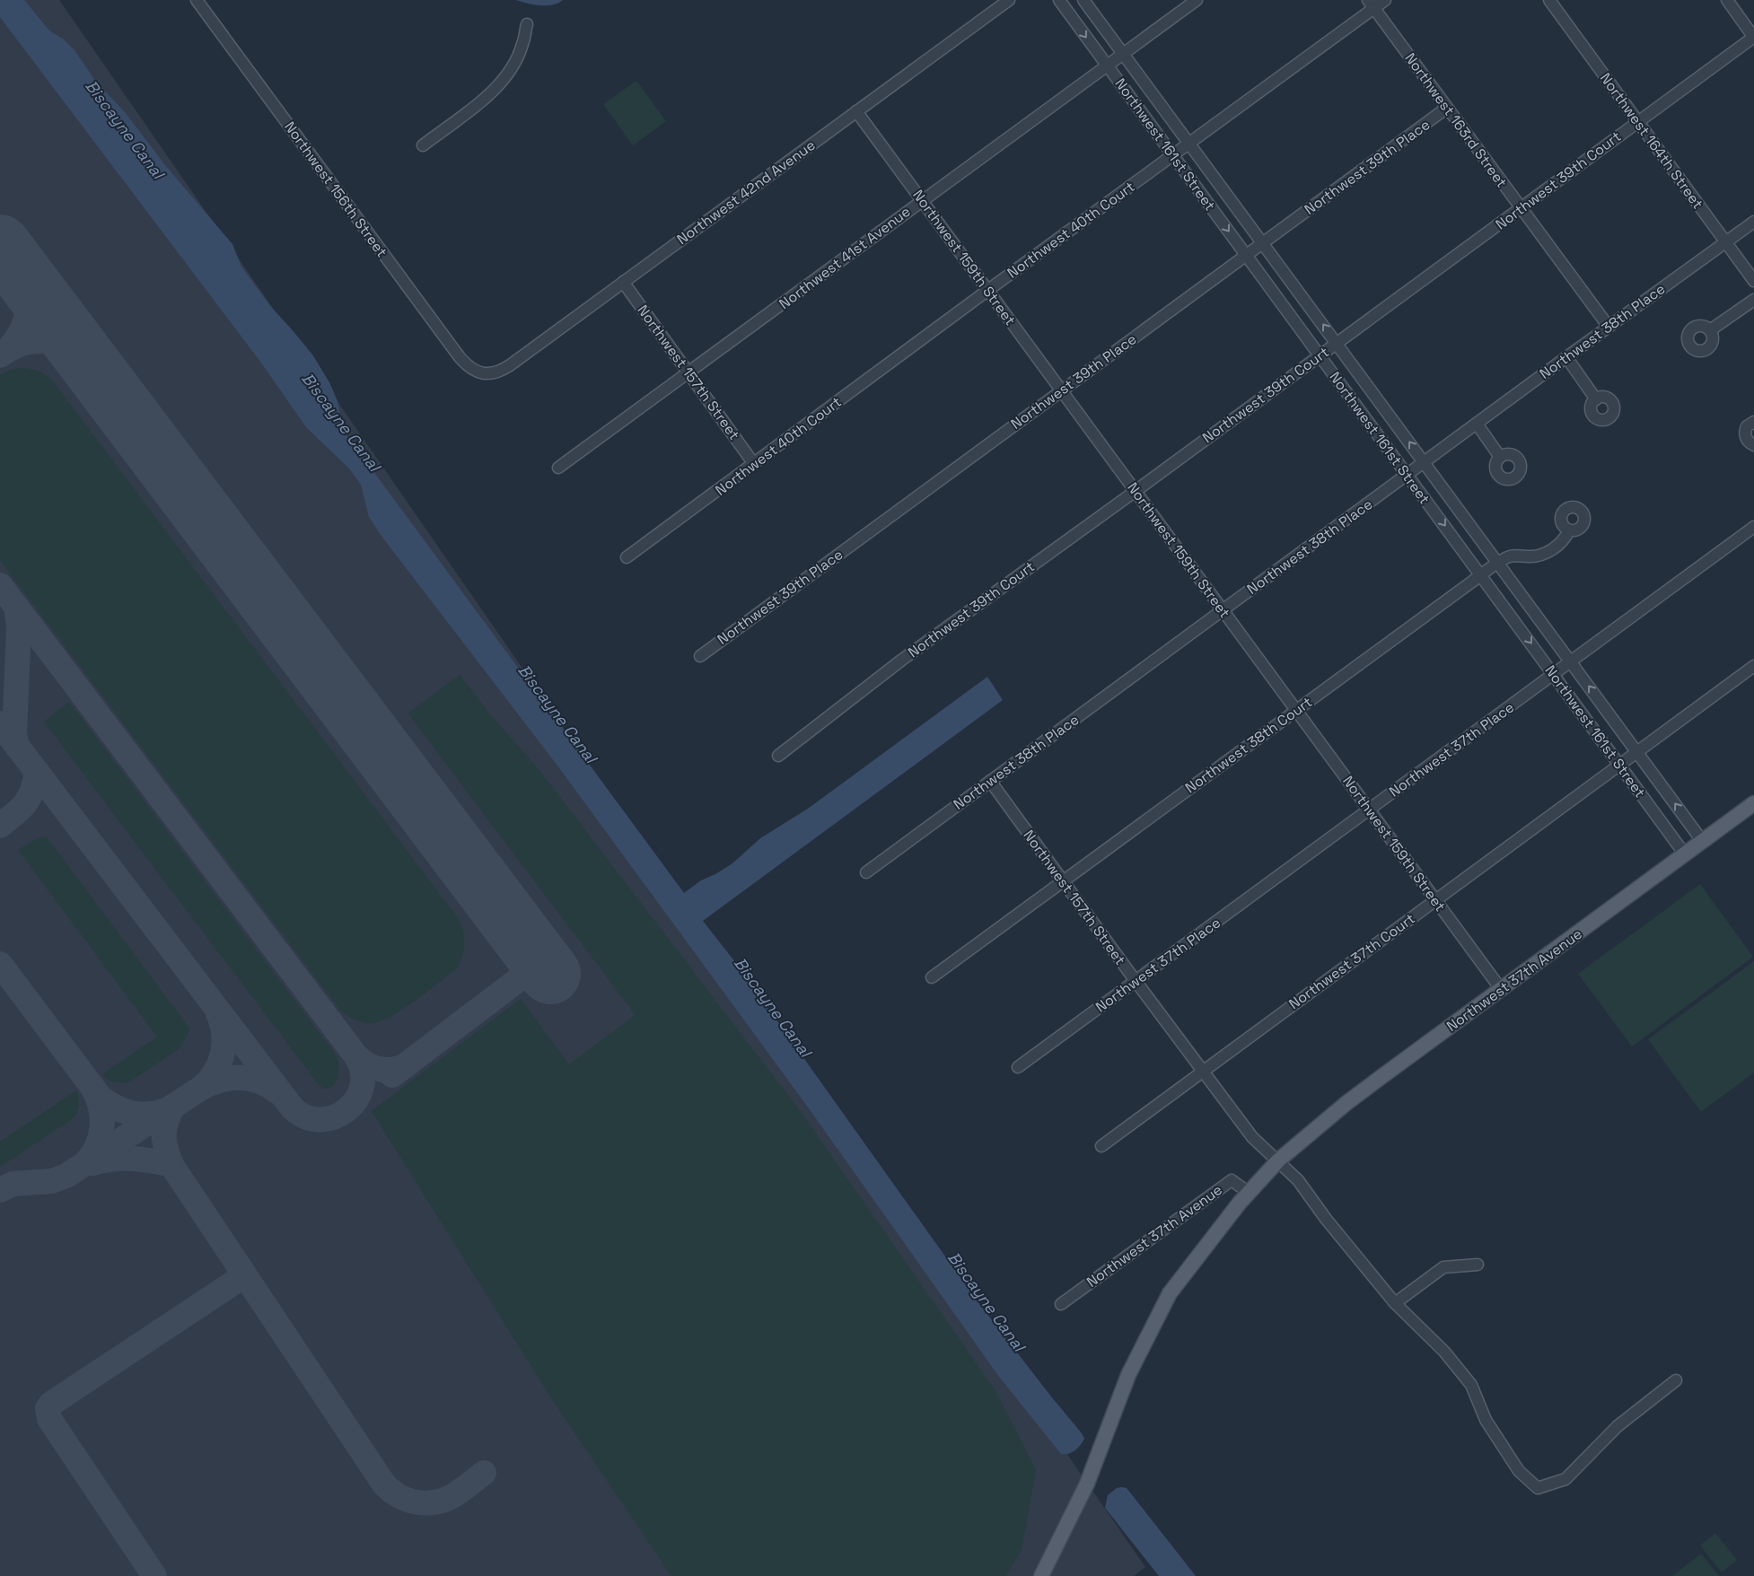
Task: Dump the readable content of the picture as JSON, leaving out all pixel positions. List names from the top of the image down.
{
  "streets": {
    "main road": ["Northwest 37th Avenue"],
    "street": [
      "Northwest 163rd Street",
      "Northwest 164th Street",
      "Northwest 161st Street",
      "Northwest 39th Place",
      "Northwest 39th Court",
      "Northwest 156th Street",
      "Northwest 42nd Avenue",
      "Northwest 40th Court",
      "Northwest 41st Avenue",
      "Northwest 159th Street",
      "Northwest 38th Place",
      "Northwest 157th Street",
      "Northwest 38th Court",
      "Northwest 37th Place",
      "Northwest 37th Court"
    ]
  },
  "crossings": [
    ["Northwest 163rd Street", "Northwest 39th Place"],
    ["Northwest 163rd Street", "Northwest 39th Court"],
    ["Northwest 163rd Street", "Northwest 40th Court"],
    ["Northwest 163rd Street", "Northwest 38th Place"],
    ["Northwest 164th Street", "Northwest 39th Court"],
    ["Northwest 164th Street", "Northwest 38th Place"],
    ["Northwest 161st Street", "Northwest 39th Place"],
    ["Northwest 161st Street", "Northwest 39th Court"],
    ["Northwest 161st Street", "Northwest 40th Court"],
    ["Northwest 161st Street", "Northwest 41st Avenue"],
    ["Northwest 161st Street", "Northwest 38th Place"],
    ["Northwest 161st Street", "Northwest 38th Court"],
    ["Northwest 161st Street", "Northwest 37th Place"],
    ["Northwest 161st Street", "Northwest 37th Court"],
    ["Northwest 161st Street", "Northwest 37th Avenue"],
    ["Northwest 39th Place", "Northwest 159th Street"],
    ["Northwest 39th Court", "Northwest 159th Street"],
    ["Northwest 156th Street", "Northwest 42nd Avenue"],
    ["Northwest 42nd Avenue", "Northwest 159th Street"],
    ["Northwest 42nd Avenue", "Northwest 157th Street"],
    ["Northwest 40th Court", "Northwest 159th Street"],
    ["Northwest 40th Court", "Northwest 157th Street"],
    ["Northwest 41st Avenue", "Northwest 159th Street"],
    ["Northwest 41st Avenue", "Northwest 157th Street"],
    ["Northwest 159th Street", "Northwest 38th Place"],
    ["Northwest 159th Street", "Northwest 38th Court"],
    ["Northwest 159th Street", "Northwest 37th Place"],
    ["Northwest 159th Street", "Northwest 37th Court"],
    ["Northwest 159th Street", "Northwest 37th Avenue"],
    ["Northwest 38th Place", "Northwest 157th Street"],
    ["Northwest 157th Street", "Northwest 38th Court"],
    ["Northwest 157th Street", "Northwest 37th Place"],
    ["Northwest 157th Street", "Northwest 37th Court"],
    ["Northwest 157th Street", "Northwest 37th Avenue"]
  ],
  "water": ["Biscayne Canal"]
}
